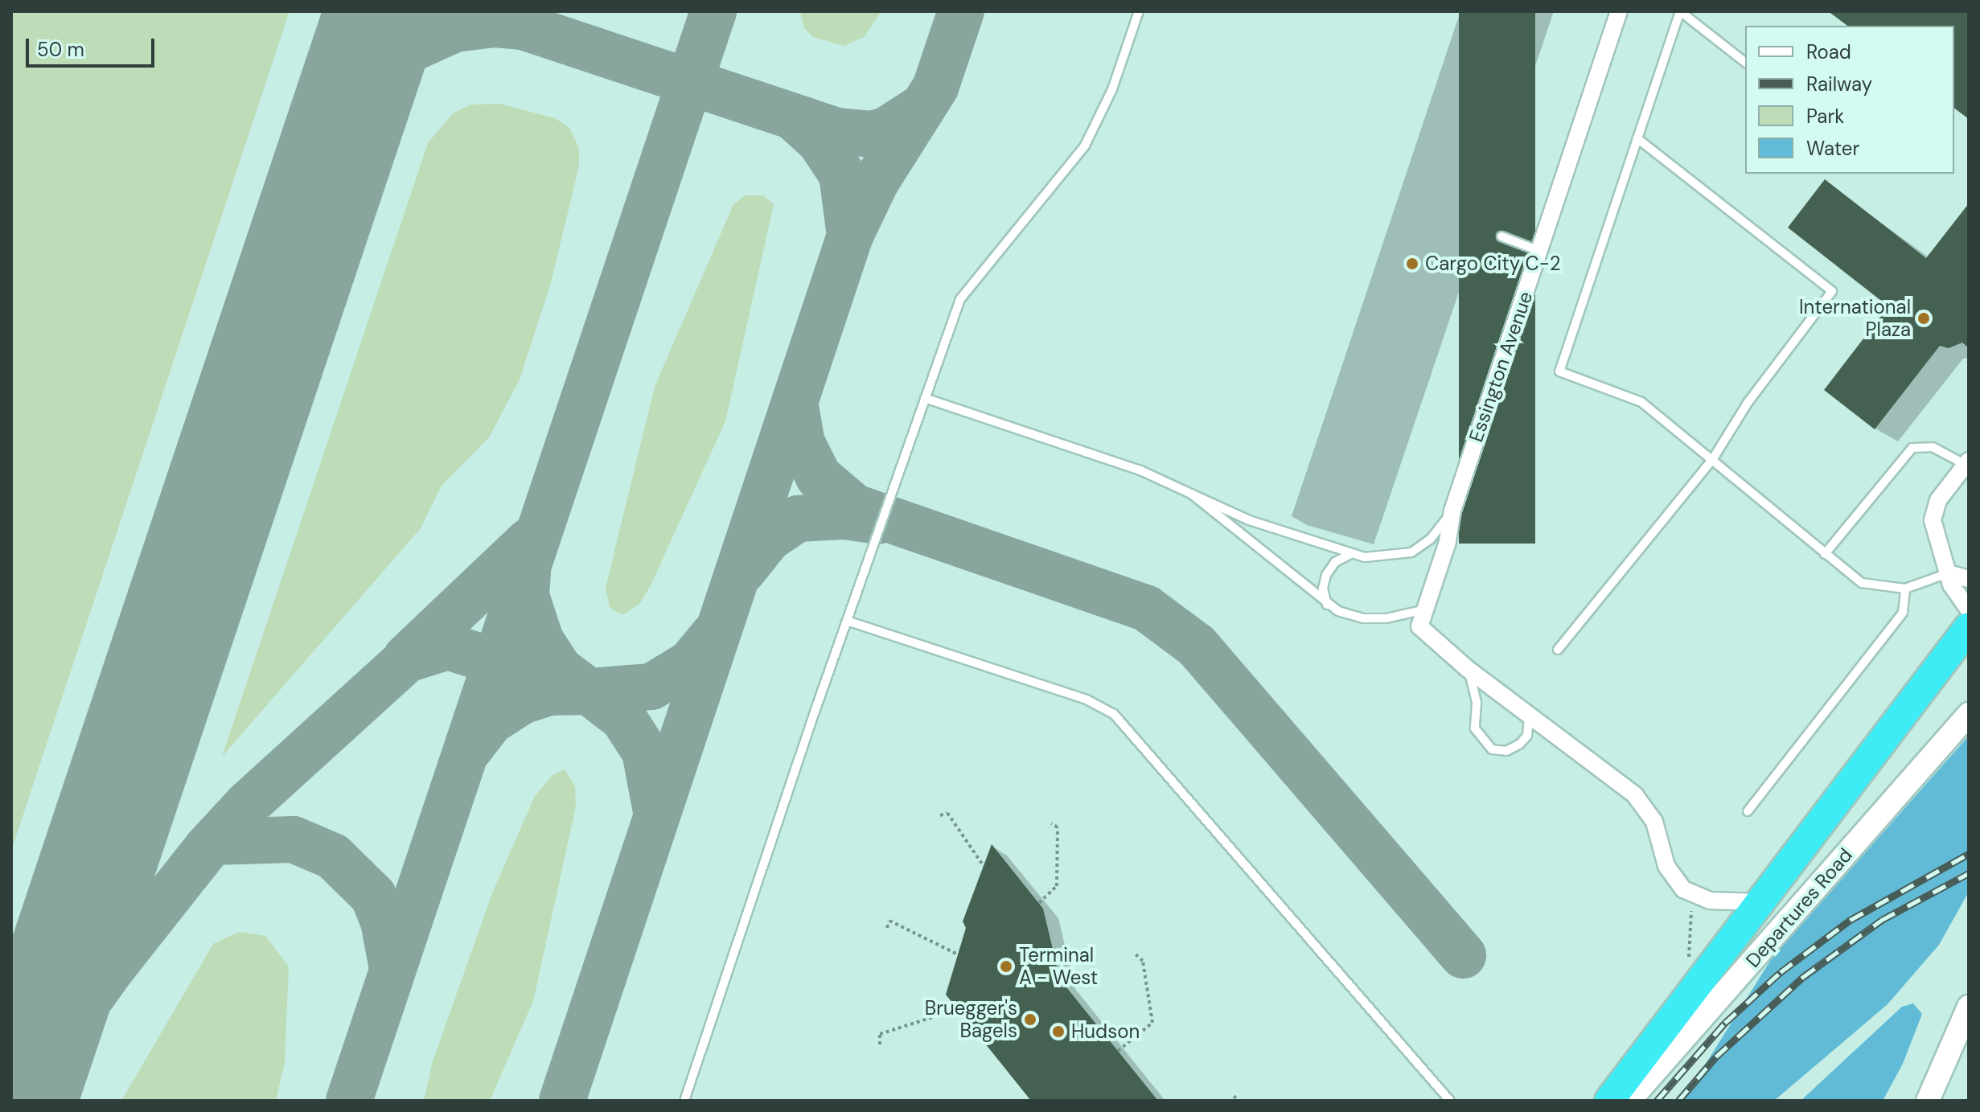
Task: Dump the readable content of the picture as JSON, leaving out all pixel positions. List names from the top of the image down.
{
  "streets": {
    "street": ["Essington Avenue", "Departures Road"]
  },
  "places": [
    "Cargo City C-2",
    "International Plaza",
    "Terminal A - West",
    "Bruegger's Bagels",
    "Hudson"
  ],
  "legend": [
    "Road",
    "Railway",
    "Park",
    "Water"
  ],
  "scale_bar": "50 m"
}
